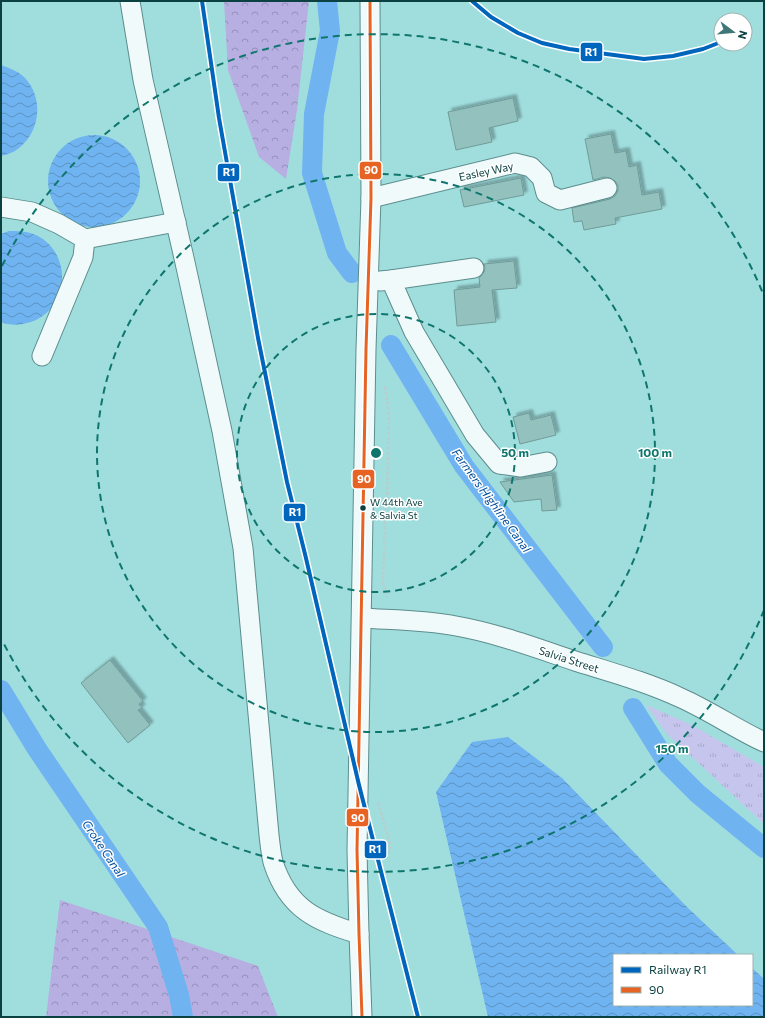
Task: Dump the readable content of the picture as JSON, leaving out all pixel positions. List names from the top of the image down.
{
  "streets": {
    "street": ["Easley Way", "Salvia Street"]
  },
  "water": ["Farmers Highline Canal", "Croke Canal"],
  "places": ["W 44th Ave & Salvia St"],
  "lines": ["rail line R1", "transit line 90"],
  "legend": ["Railway R1", "90"],
  "north": "right",
  "rings": ["50 m", "100 m", "150 m"]
}
